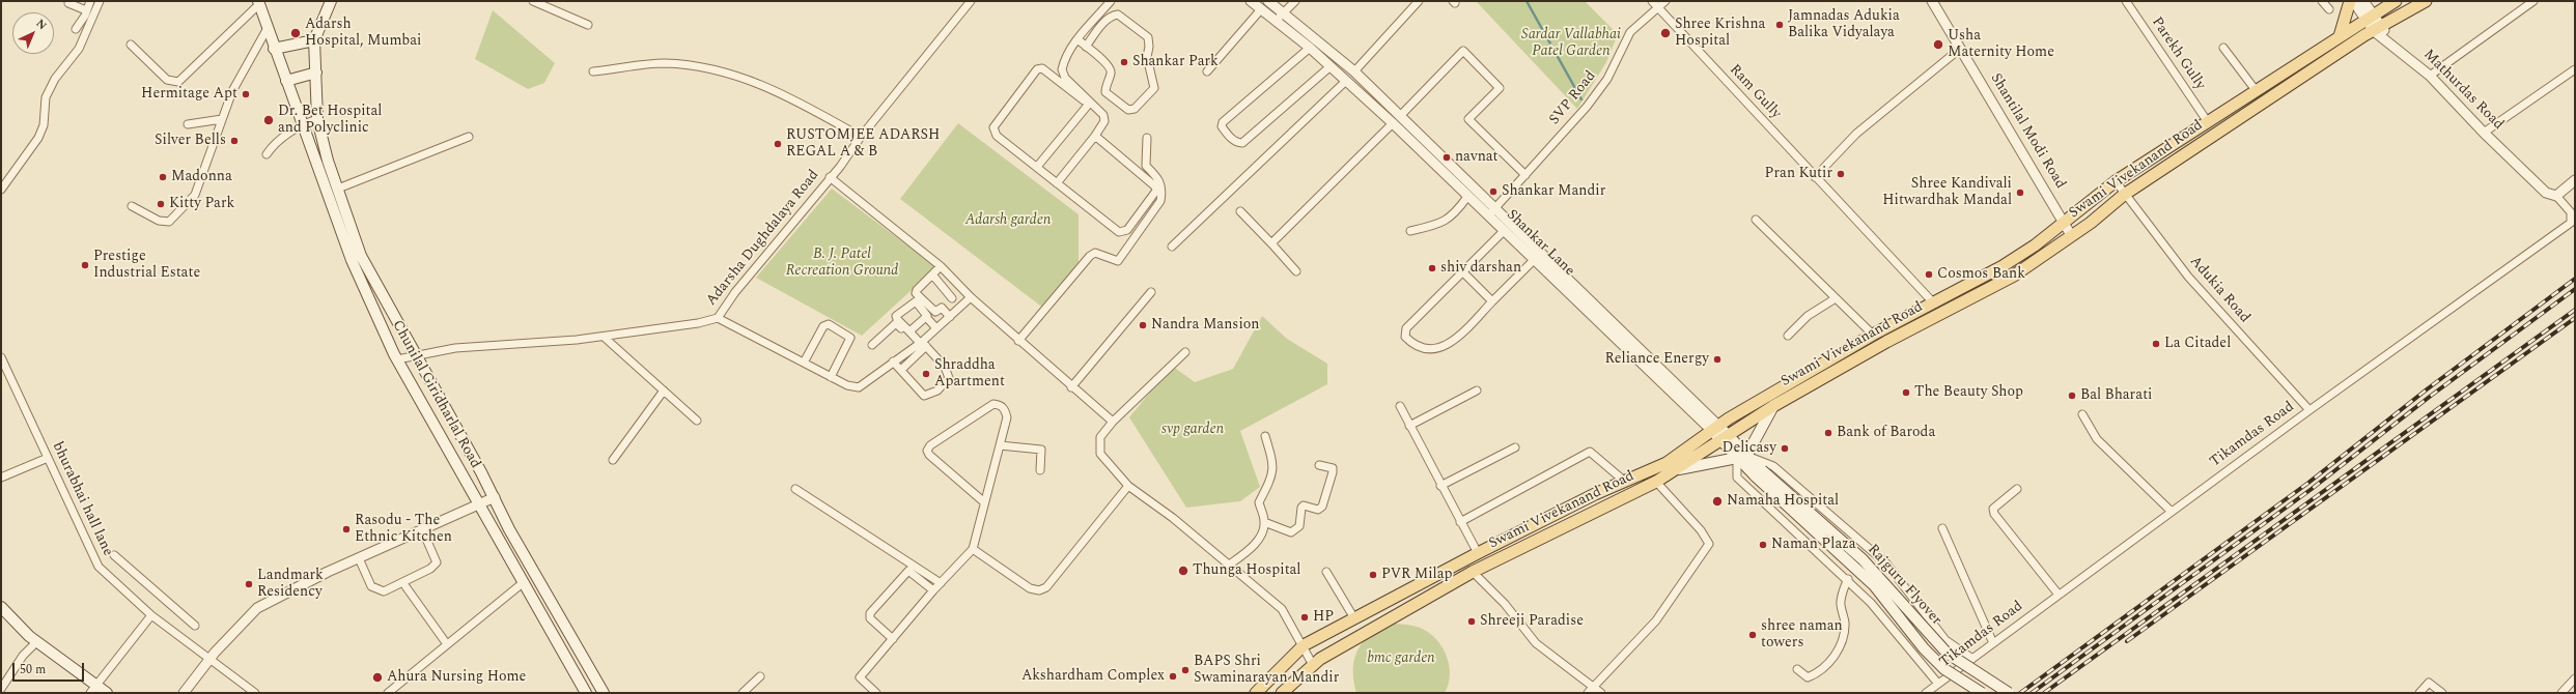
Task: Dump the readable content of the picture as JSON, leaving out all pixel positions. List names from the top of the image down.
{
  "streets": {
    "main road": ["Swami Vivekanand Road", "Chunilal Giridharlal Road", "Rajguru Flyover"],
    "street": [
      "Parekh Gully",
      "Mathurdas Road",
      "Ram Gully",
      "SVP Road",
      "Shantilal Modi Road",
      "Adarsha Dughdalaya Road",
      "Shankar Lane",
      "Adukia Road",
      "Tikamdas Road",
      "bhurabhai hall lane"
    ]
  },
  "crossings": [
    ["Parekh Gully", "Swami Vivekanand Road"],
    ["Mathurdas Road", "Swami Vivekanand Road"],
    ["Mathurdas Road", "Tikamdas Road"],
    ["Ram Gully", "SVP Road"],
    ["Ram Gully", "Swami Vivekanand Road"],
    ["SVP Road", "Shankar Lane"],
    ["Shantilal Modi Road", "Swami Vivekanand Road"],
    ["Swami Vivekanand Road", "Shankar Lane"],
    ["Swami Vivekanand Road", "Adukia Road"],
    ["Swami Vivekanand Road", "Rajguru Flyover"],
    ["Adarsha Dughdalaya Road", "Chunilal Giridharlal Road"],
    ["Shankar Lane", "Rajguru Flyover"],
    ["Adukia Road", "Tikamdas Road"]
  ],
  "parks": [
    "Sardar Vallabhai Patel Garden",
    "Adarsh garden",
    "B. J. Patel Recreation Ground",
    "svp garden",
    "bmc garden"
  ],
  "places": [
    "Jamnadas Adukia Balika Vidyalaya",
    "Adarsh Hospital, Mumbai",
    "Shree Krishna Hospital",
    "Usha Maternity Home",
    "Shankar Park",
    "Hermitage Apt",
    "Dr. Bet Hospital and Polyclinic",
    "Silver Bells",
    "RUSTOMJEE ADARSH REGAL A & B",
    "navnat",
    "Pran Kutir",
    "Madonna",
    "Shankar Mandir",
    "Shree Kandivali Hitwardhak Mandal",
    "Kitty Park",
    "Prestige Industrial Estate",
    "shiv darshan",
    "Cosmos Bank",
    "Nandra Mansion",
    "La Citadel",
    "Reliance Energy",
    "Shraddha Apartment",
    "The Beauty Shop",
    "Bal Bharati",
    "Bank of Baroda",
    "Delicasy",
    "Namaha Hospital",
    "Rasodu - The Ethnic Kitchen",
    "Naman Plaza",
    "Thunga Hospital",
    "PVR Milap",
    "Landmark Residency",
    "HP",
    "Shreeji Paradise",
    "shree naman towers",
    "BAPS Shri Swaminarayan Mandir",
    "Akshardham Complex",
    "Ahura Nursing Home"
  ],
  "scale_bar": "50 m",
  "north": "top right"
}
